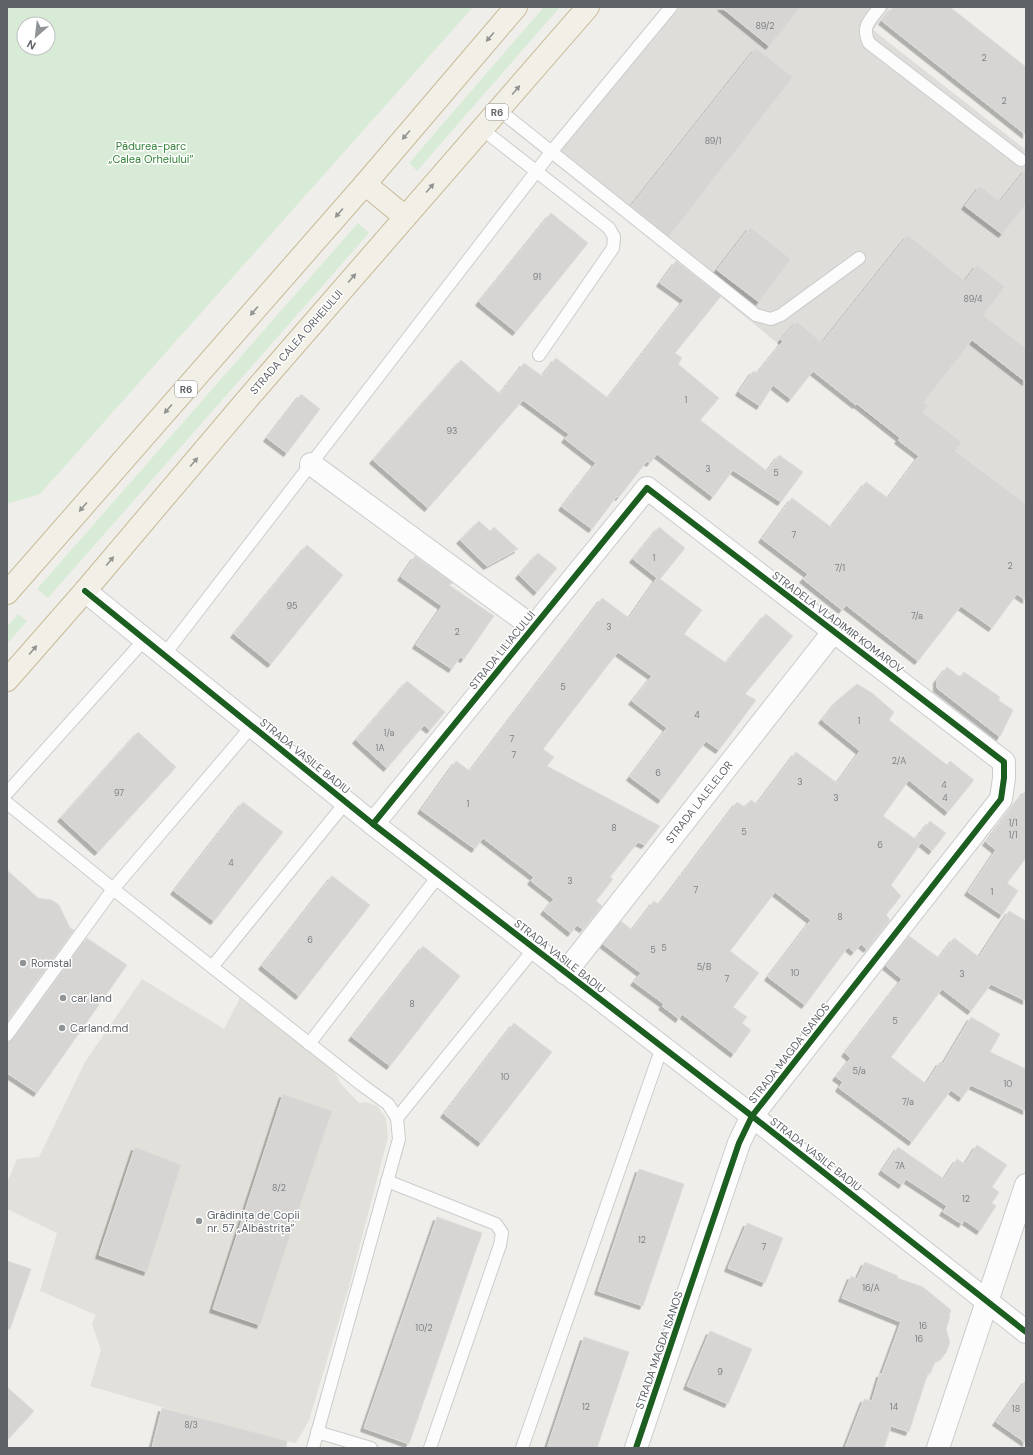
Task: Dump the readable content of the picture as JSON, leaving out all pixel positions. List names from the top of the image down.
{
  "streets": {
    "highway": ["R6", "STRADA CALEA ORHEIULUI"],
    "street": [
      "STRADELA VLADIMIR KOMAROV",
      "STRADA LILIACULUI",
      "STRADA VASILE BADIU",
      "STRADA LALELELOR",
      "STRADA MAGDA ISANOS"
    ]
  },
  "crossings": [
    ["STRADA CALEA ORHEIULUI", "STRADA VASILE BADIU"],
    ["STRADELA VLADIMIR KOMAROV", "STRADA LILIACULUI"],
    ["STRADELA VLADIMIR KOMAROV", "STRADA LALELELOR"],
    ["STRADELA VLADIMIR KOMAROV", "STRADA MAGDA ISANOS"],
    ["STRADA LILIACULUI", "STRADA VASILE BADIU"],
    ["STRADA VASILE BADIU", "STRADA LALELELOR"],
    ["STRADA VASILE BADIU", "STRADA MAGDA ISANOS"]
  ],
  "parks": ["Pădurea-parc „Calea Orheiului”"],
  "places": [
    "Romstal",
    "car land",
    "Carland.md",
    "Grădinița de Copii nr. 57 „Albăstrița”"
  ],
  "house_numbers": [
    "89/2",
    "2",
    "2",
    "89/1",
    "91",
    "89/4",
    "1",
    "93",
    "3",
    "5",
    "7",
    "1",
    "2",
    "7/1",
    "95",
    "7/a",
    "3",
    "2",
    "5",
    "4",
    "1",
    "1/a",
    "7",
    "1A",
    "7",
    "2/A",
    "6",
    "3",
    "4",
    "97",
    "3",
    "4",
    "1",
    "1/1",
    "8",
    "5",
    "1/1",
    "6",
    "4",
    "3",
    "7",
    "1",
    "8",
    "6",
    "5",
    "5",
    "5/B",
    "10",
    "3",
    "7",
    "8",
    "5",
    "5/a",
    "10",
    "10",
    "7/a",
    "7A",
    "8/2",
    "12",
    "12",
    "7",
    "16/A",
    "16",
    "10/2",
    "16",
    "9",
    "12",
    "14",
    "18",
    "8/3"
  ],
  "north": "bottom left"
}
